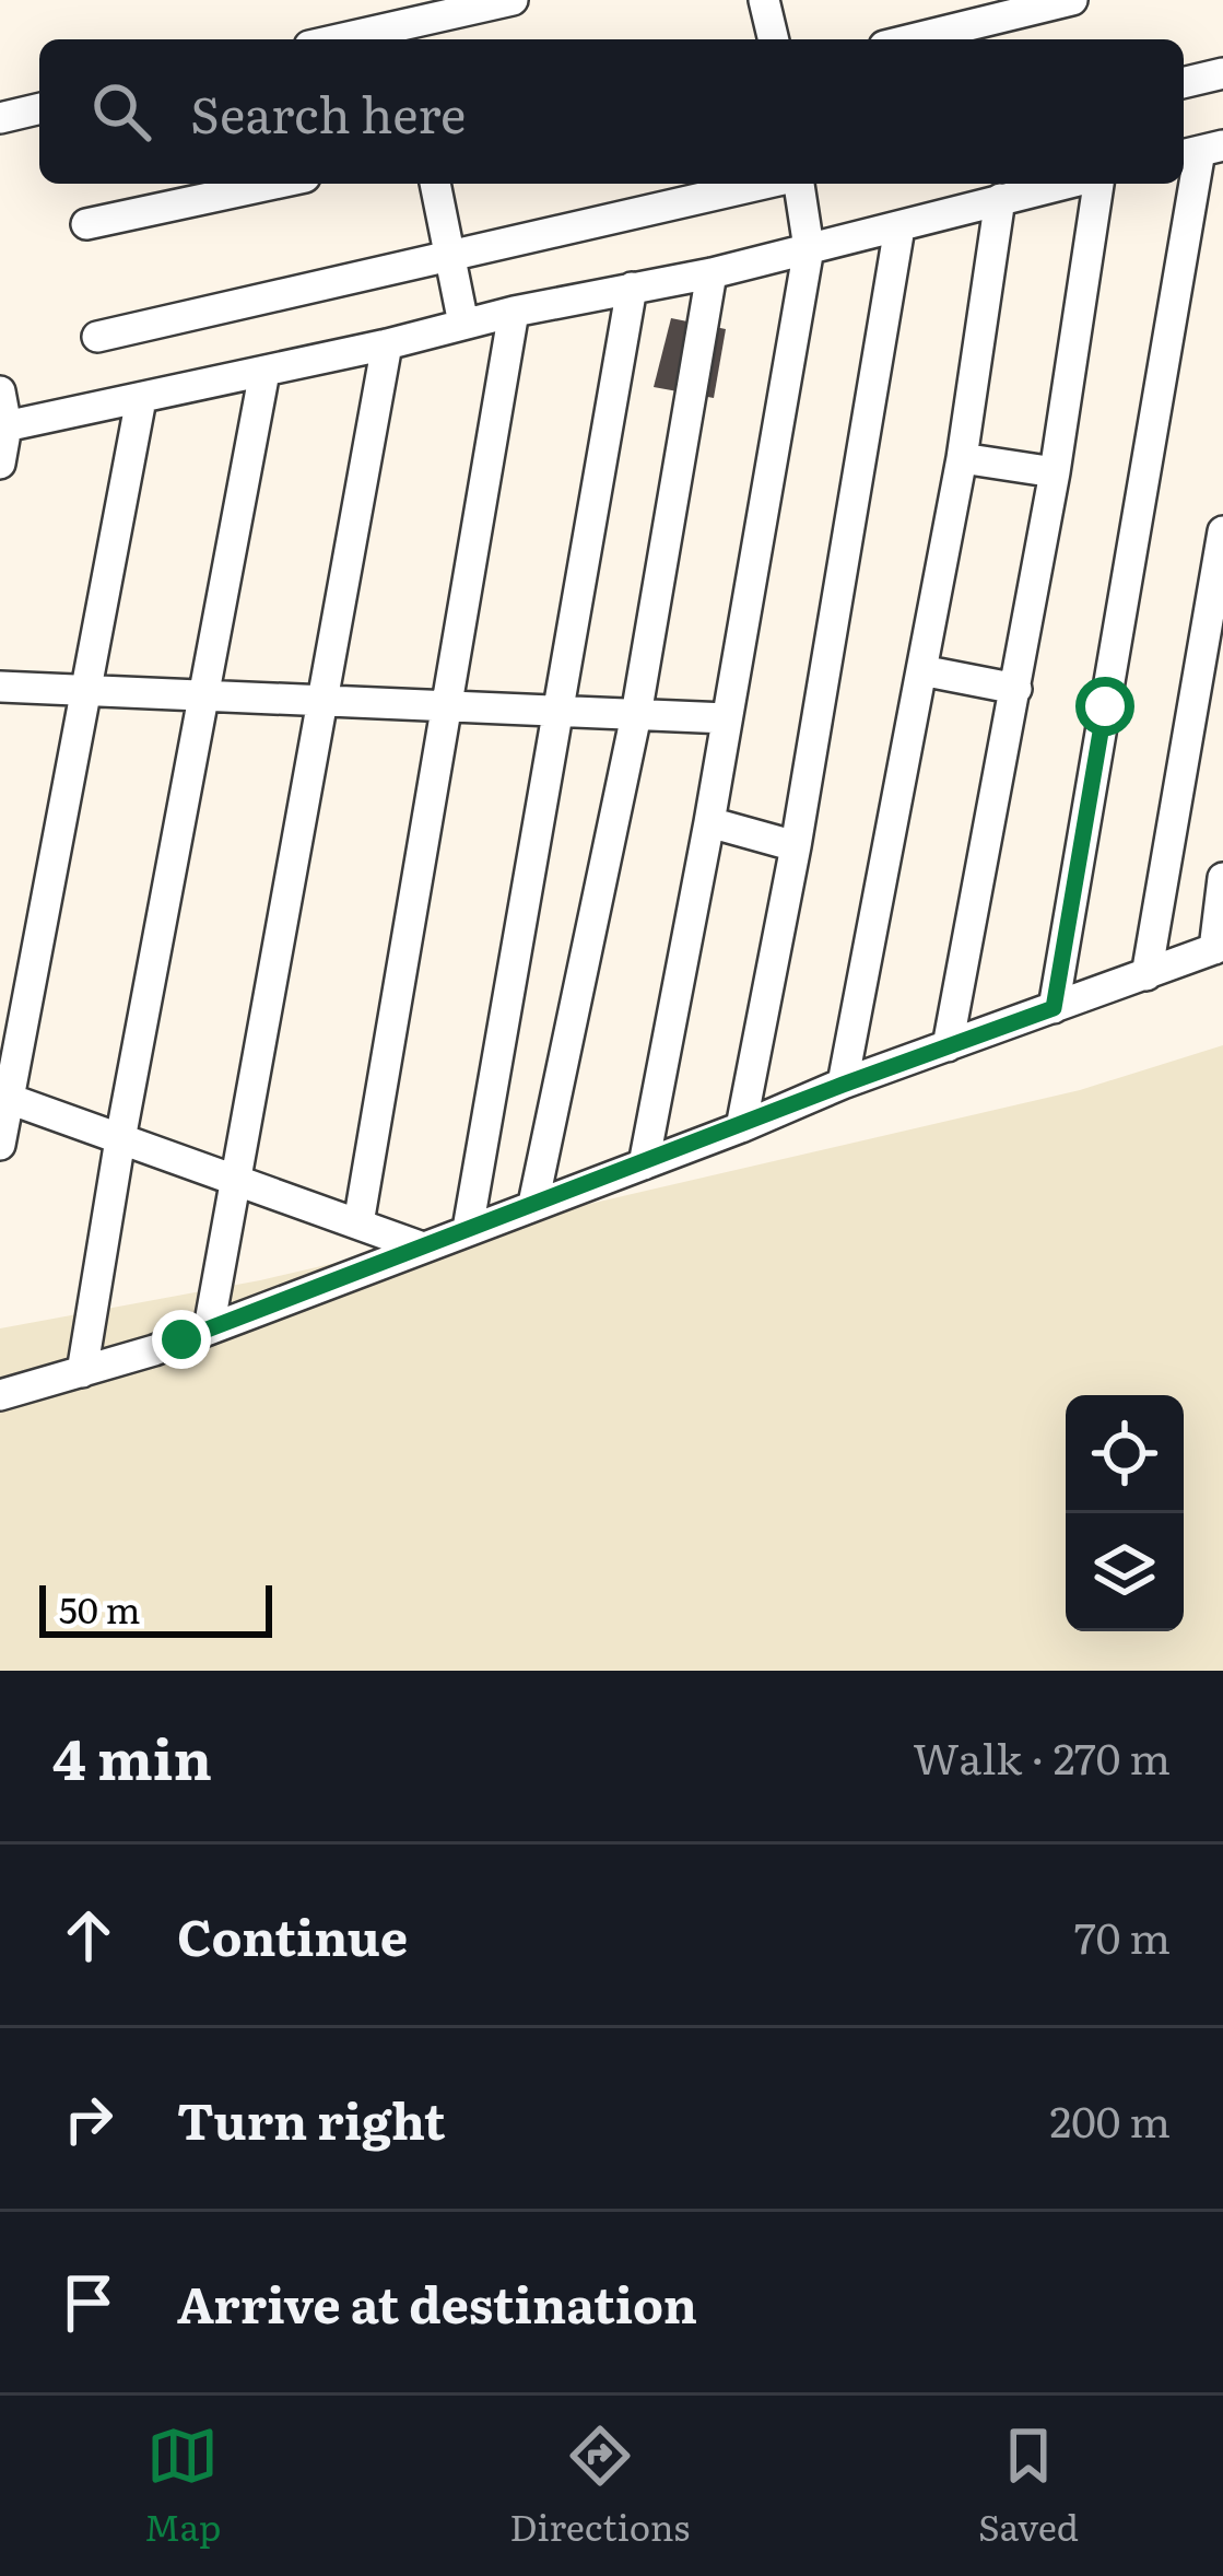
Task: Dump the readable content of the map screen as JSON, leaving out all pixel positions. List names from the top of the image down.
{
  "scale_bar": "50 m",
  "page": {
    "search": "Search here",
    "scale": "50 m",
    "heading": ["4 min", "Walk · 270 m"],
    "list": [
      ["Continue", "70 m"],
      ["Turn right", "200 m"],
      "Arrive at destination"
    ],
    "nav": ["Map", "Directions", "Saved"]
  }
}
